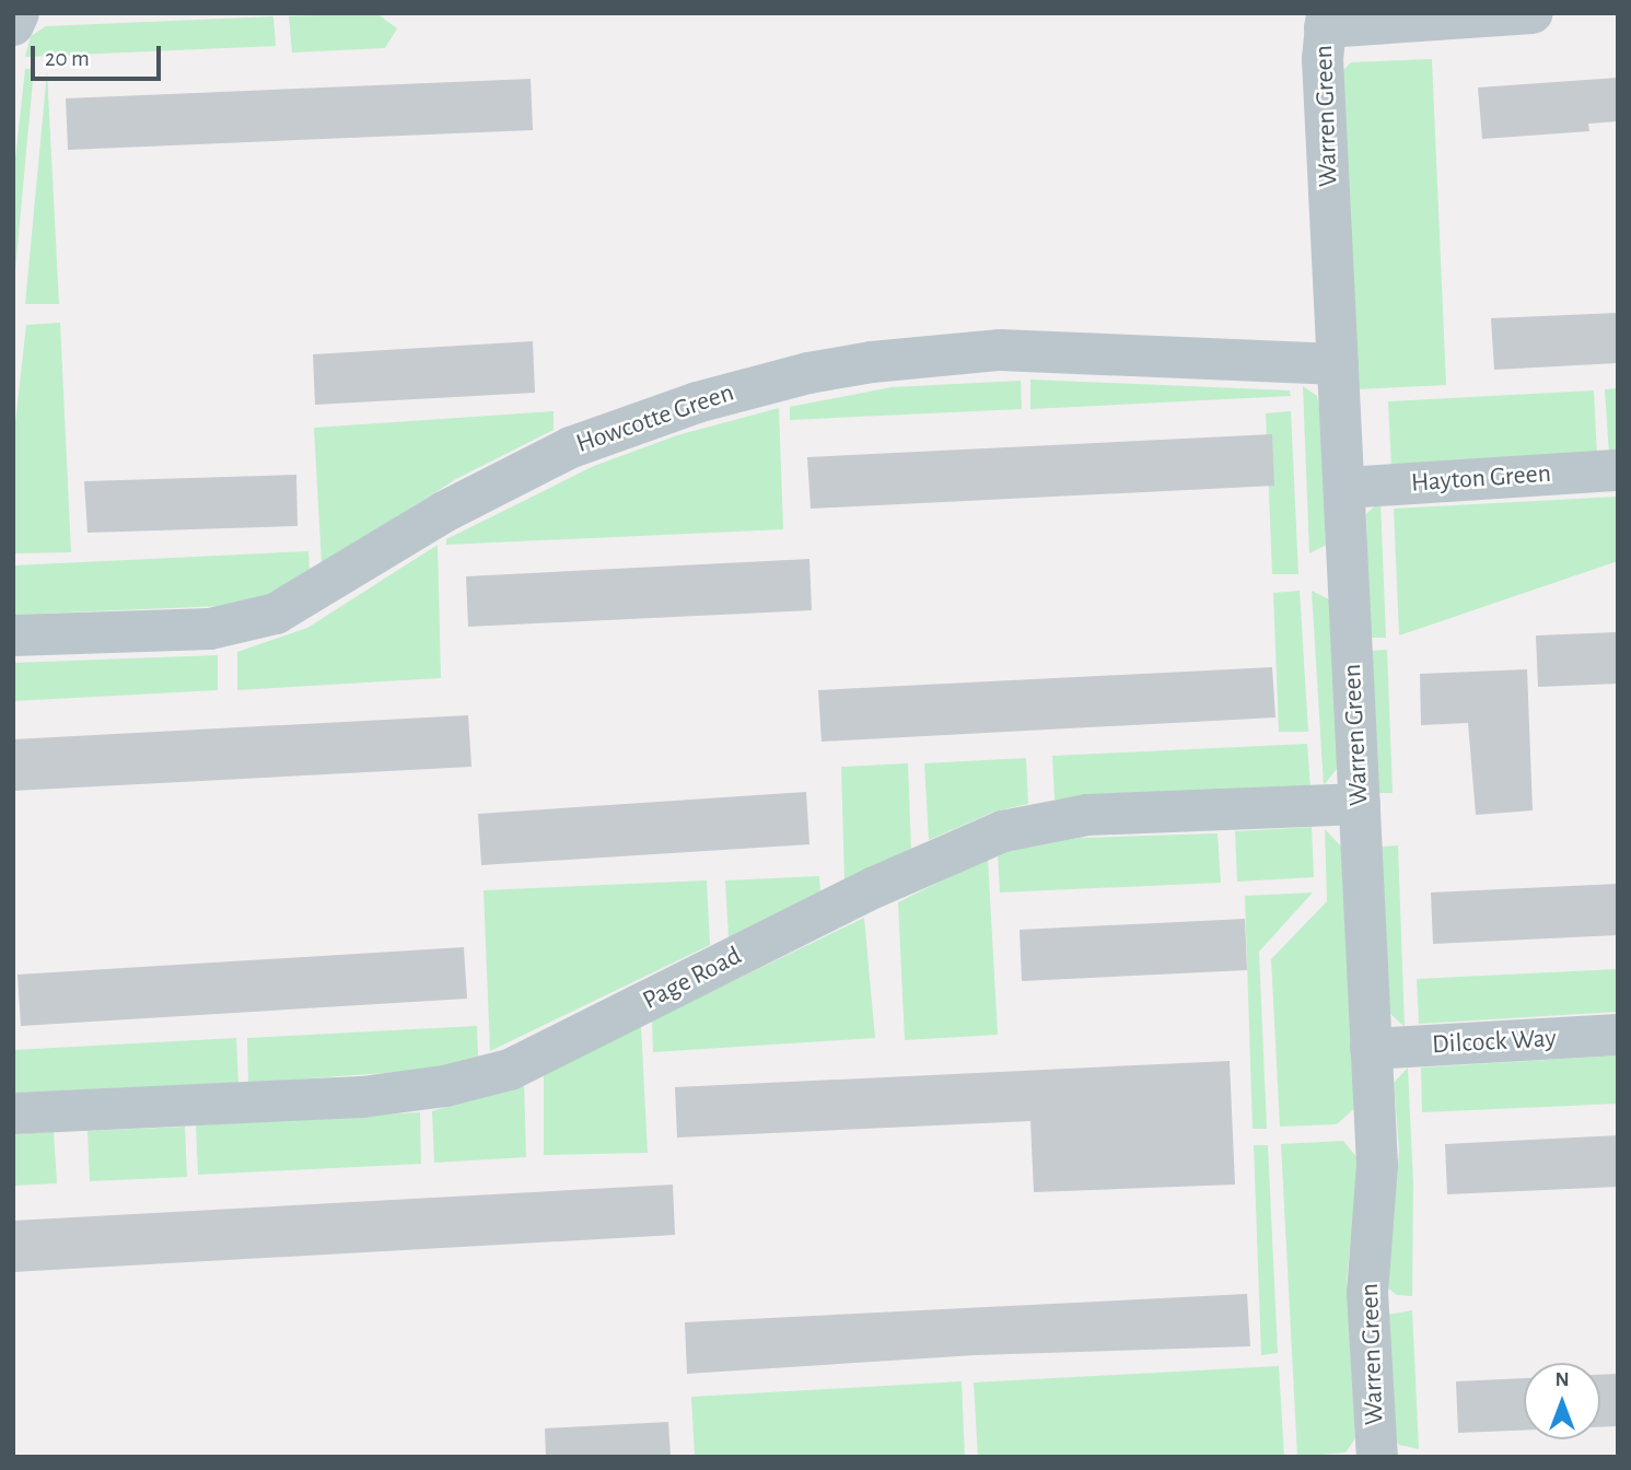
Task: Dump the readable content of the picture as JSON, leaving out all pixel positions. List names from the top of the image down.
{
  "streets": {
    "street": [
      "Warren Green",
      "Howcotte Green",
      "Hayton Green",
      "Page Road",
      "Dilcock Way"
    ]
  },
  "crossings": [
    ["Warren Green", "Howcotte Green"],
    ["Warren Green", "Hayton Green"],
    ["Warren Green", "Page Road"],
    ["Warren Green", "Dilcock Way"]
  ],
  "scale_bar": "20 m",
  "north": "top"
}
